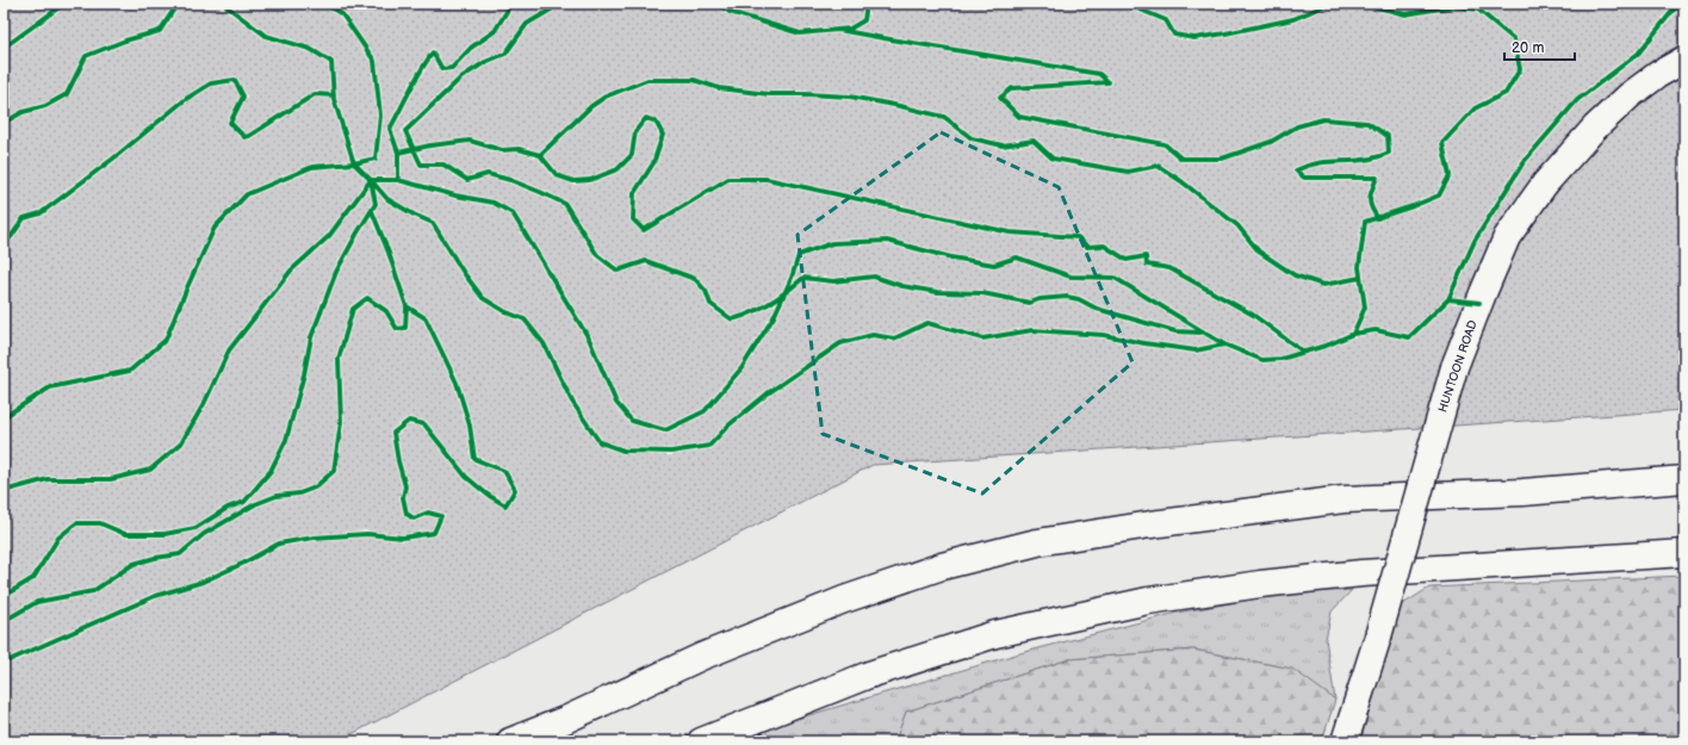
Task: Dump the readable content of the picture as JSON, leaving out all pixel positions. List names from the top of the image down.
{
  "streets": {
    "main road": ["HUNTOON ROAD"]
  },
  "scale_bar": "20 m"
}
